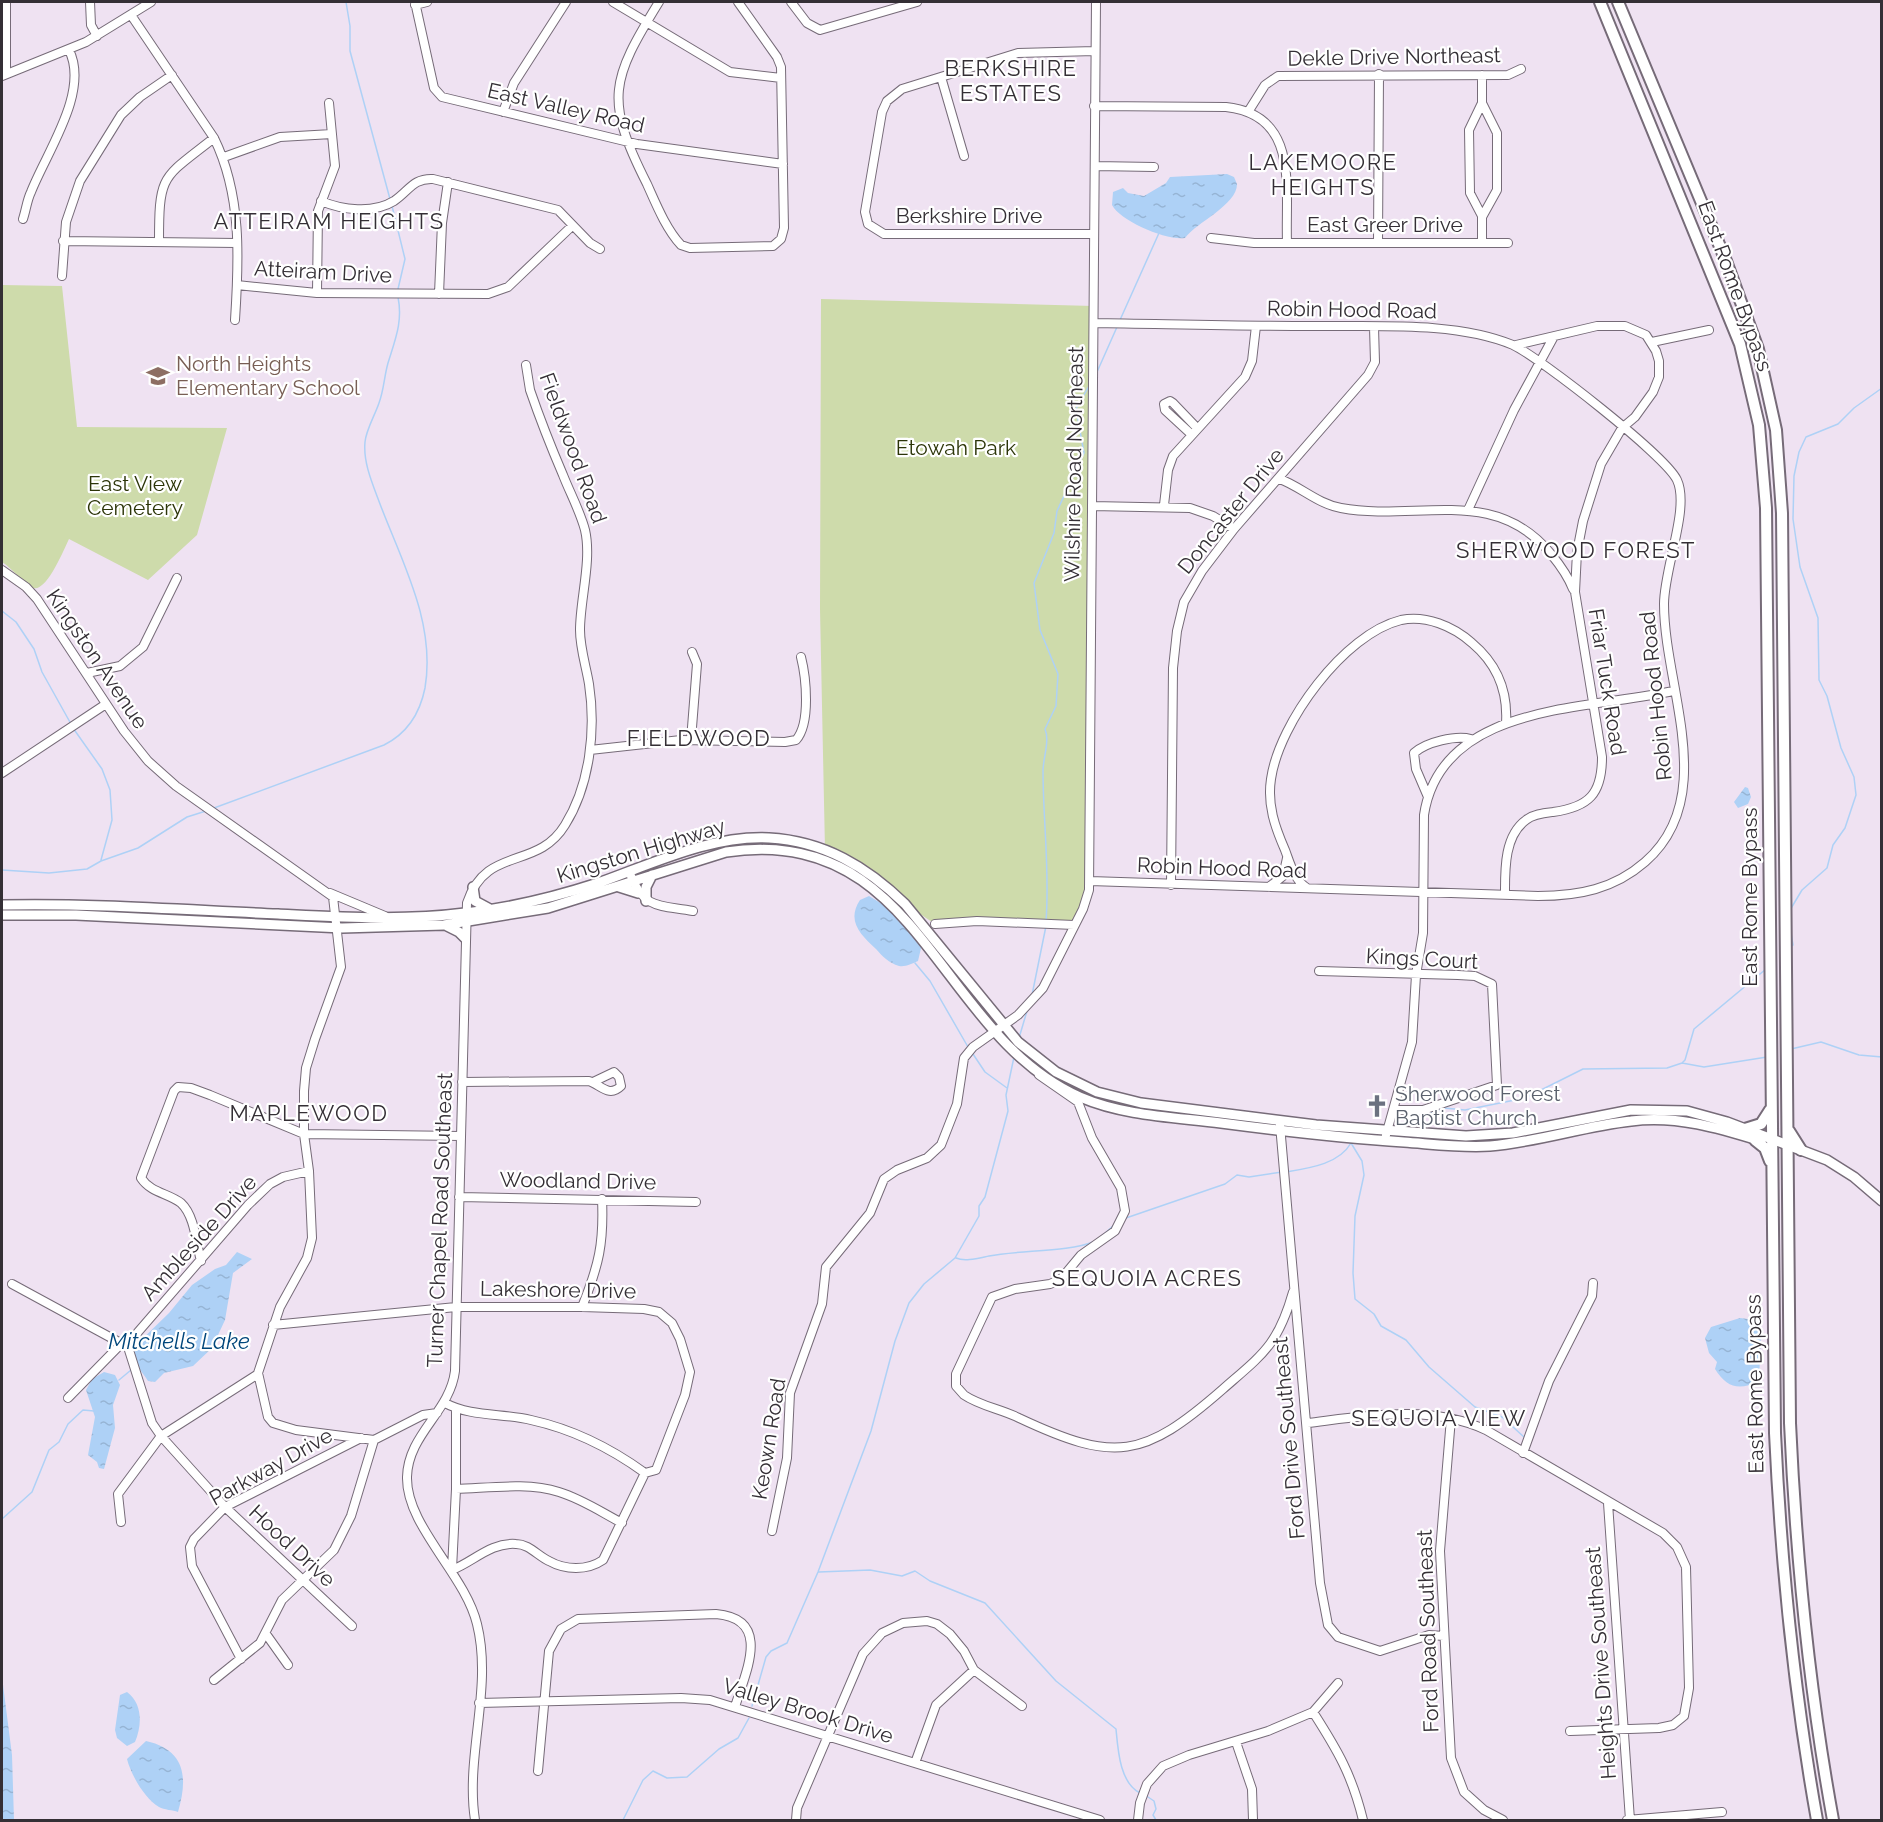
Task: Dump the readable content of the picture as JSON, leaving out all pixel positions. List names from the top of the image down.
{
  "streets": {
    "highway": ["East Rome Bypass"],
    "main road": ["Kingston Highway"],
    "street": [
      "Dekle Drive Northeast",
      "East Valley Road",
      "Berkshire Drive",
      "East Greer Drive",
      "Atteiram Drive",
      "Robin Hood Road",
      "Fieldwood Road",
      "Wilshire Road Northeast",
      "Doncaster Drive",
      "Kingston Avenue",
      "Friar Tuck Road",
      "Kings Court",
      "Woodland Drive",
      "Turner Chapel Road Southeast",
      "Ambleside Drive",
      "Lakeshore Drive",
      "Ford Drive Southeast",
      "Keown Road",
      "Parkway Drive",
      "Hood Drive",
      "Ford Road Southeast",
      "Heights Drive Southeast",
      "Valley Brook Drive"
    ]
  },
  "crossings": [
    ["Berkshire Drive", "Wilshire Road Northeast"],
    ["Robin Hood Road", "Wilshire Road Northeast"],
    ["Robin Hood Road", "Doncaster Drive"],
    ["Robin Hood Road", "Friar Tuck Road"],
    ["Fieldwood Road", "Kingston Highway"],
    ["Fieldwood Road", "Turner Chapel Road Southeast"],
    ["Wilshire Road Northeast", "Kingston Highway"],
    ["Wilshire Road Northeast", "Keown Road"],
    ["Kingston Avenue", "Kingston Highway"],
    ["Kingston Highway", "Turner Chapel Road Southeast"],
    ["Kingston Highway", "Keown Road"],
    ["Woodland Drive", "Turner Chapel Road Southeast"],
    ["Turner Chapel Road Southeast", "Lakeshore Drive"],
    ["Turner Chapel Road Southeast", "Valley Brook Drive"],
    ["Ford Drive Southeast", "Ford Road Southeast"],
    ["Parkway Drive", "Hood Drive"]
  ],
  "districts": [
    "BERKSHIRE ESTATES",
    "LAKEMOORE HEIGHTS",
    "ATTEIRAM HEIGHTS",
    "SHERWOOD FOREST",
    "FIELDWOOD",
    "MAPLEWOOD",
    "SEQUOIA ACRES",
    "SEQUOIA VIEW"
  ],
  "water": ["Mitchells Lake"],
  "parks": ["Etowah Park", "East View Cemetery"],
  "places": {
    "school or university": ["North Heights Elementary School"],
    "church": ["Sherwood Forest Baptist Church"]
  }
}
